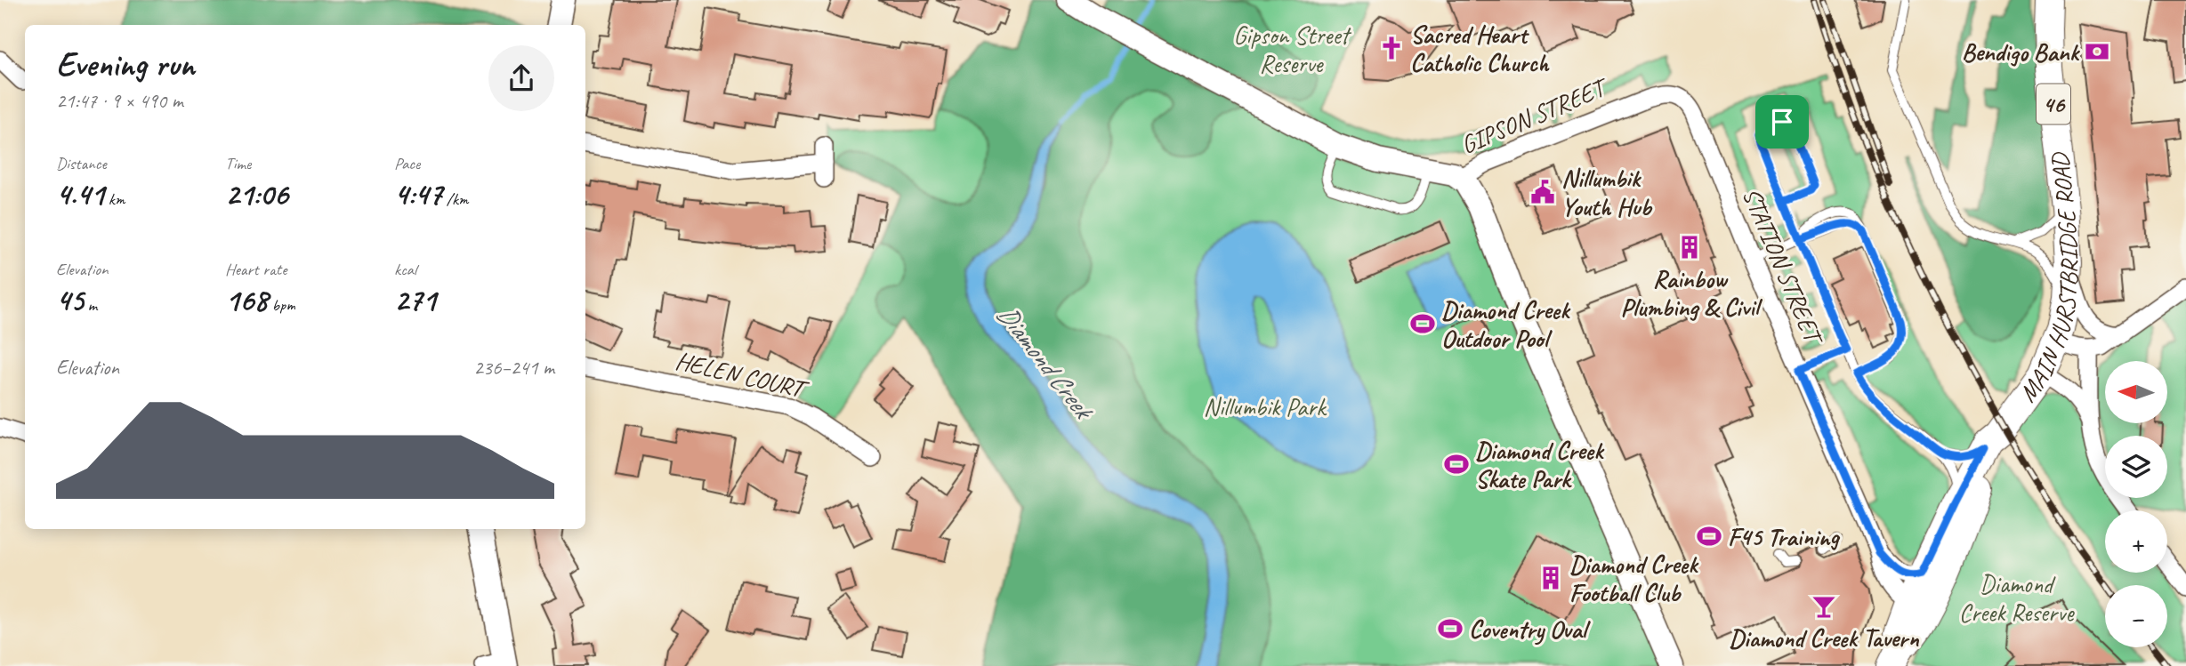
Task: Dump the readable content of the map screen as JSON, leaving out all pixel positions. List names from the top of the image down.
{
  "streets": {
    "main road": ["46", "MAIN HURSTBRIDGE ROAD"],
    "street": ["GIPSON STREET", "STATION STREET", "HELEN COURT"]
  },
  "crossings": [
    ["GIPSON STREET", "STATION STREET"],
    ["STATION STREET", "MAIN HURSTBRIDGE ROAD"]
  ],
  "water": ["Diamond Creek"],
  "parks": ["Gipson Street Reserve", "Nillumbik Park", "Diamond Creek Reserve"],
  "places": {
    "church": ["Sacred Heart Catholic Church"],
    "bank": ["Bendigo Bank"],
    "public building": ["Nillumbik Youth Hub"],
    "building": ["Rainbow Plumbing & Civil", "Diamond Creek Football Club"],
    "sports": [
      "Diamond Creek Outdoor Pool",
      "Diamond Creek Skate Park",
      "F45 Training",
      "Coventry Oval"
    ],
    "bar": ["Diamond Creek Tavern"]
  },
  "north": "left",
  "page": {
    "heading": ["Evening run", "21:47 · 9 × 490 m"],
    "stats": [
      ["Distance", "4.41 km"],
      ["Time", "21:06"],
      ["Pace", "4:47 /km"],
      ["Elevation", "45 m"],
      ["Heart rate", "168 bpm"],
      ["kcal", "271"]
    ],
    "chart": ["Elevation", "236–241 m"],
    "map_buttons": ["+", "−"]
  }
}
